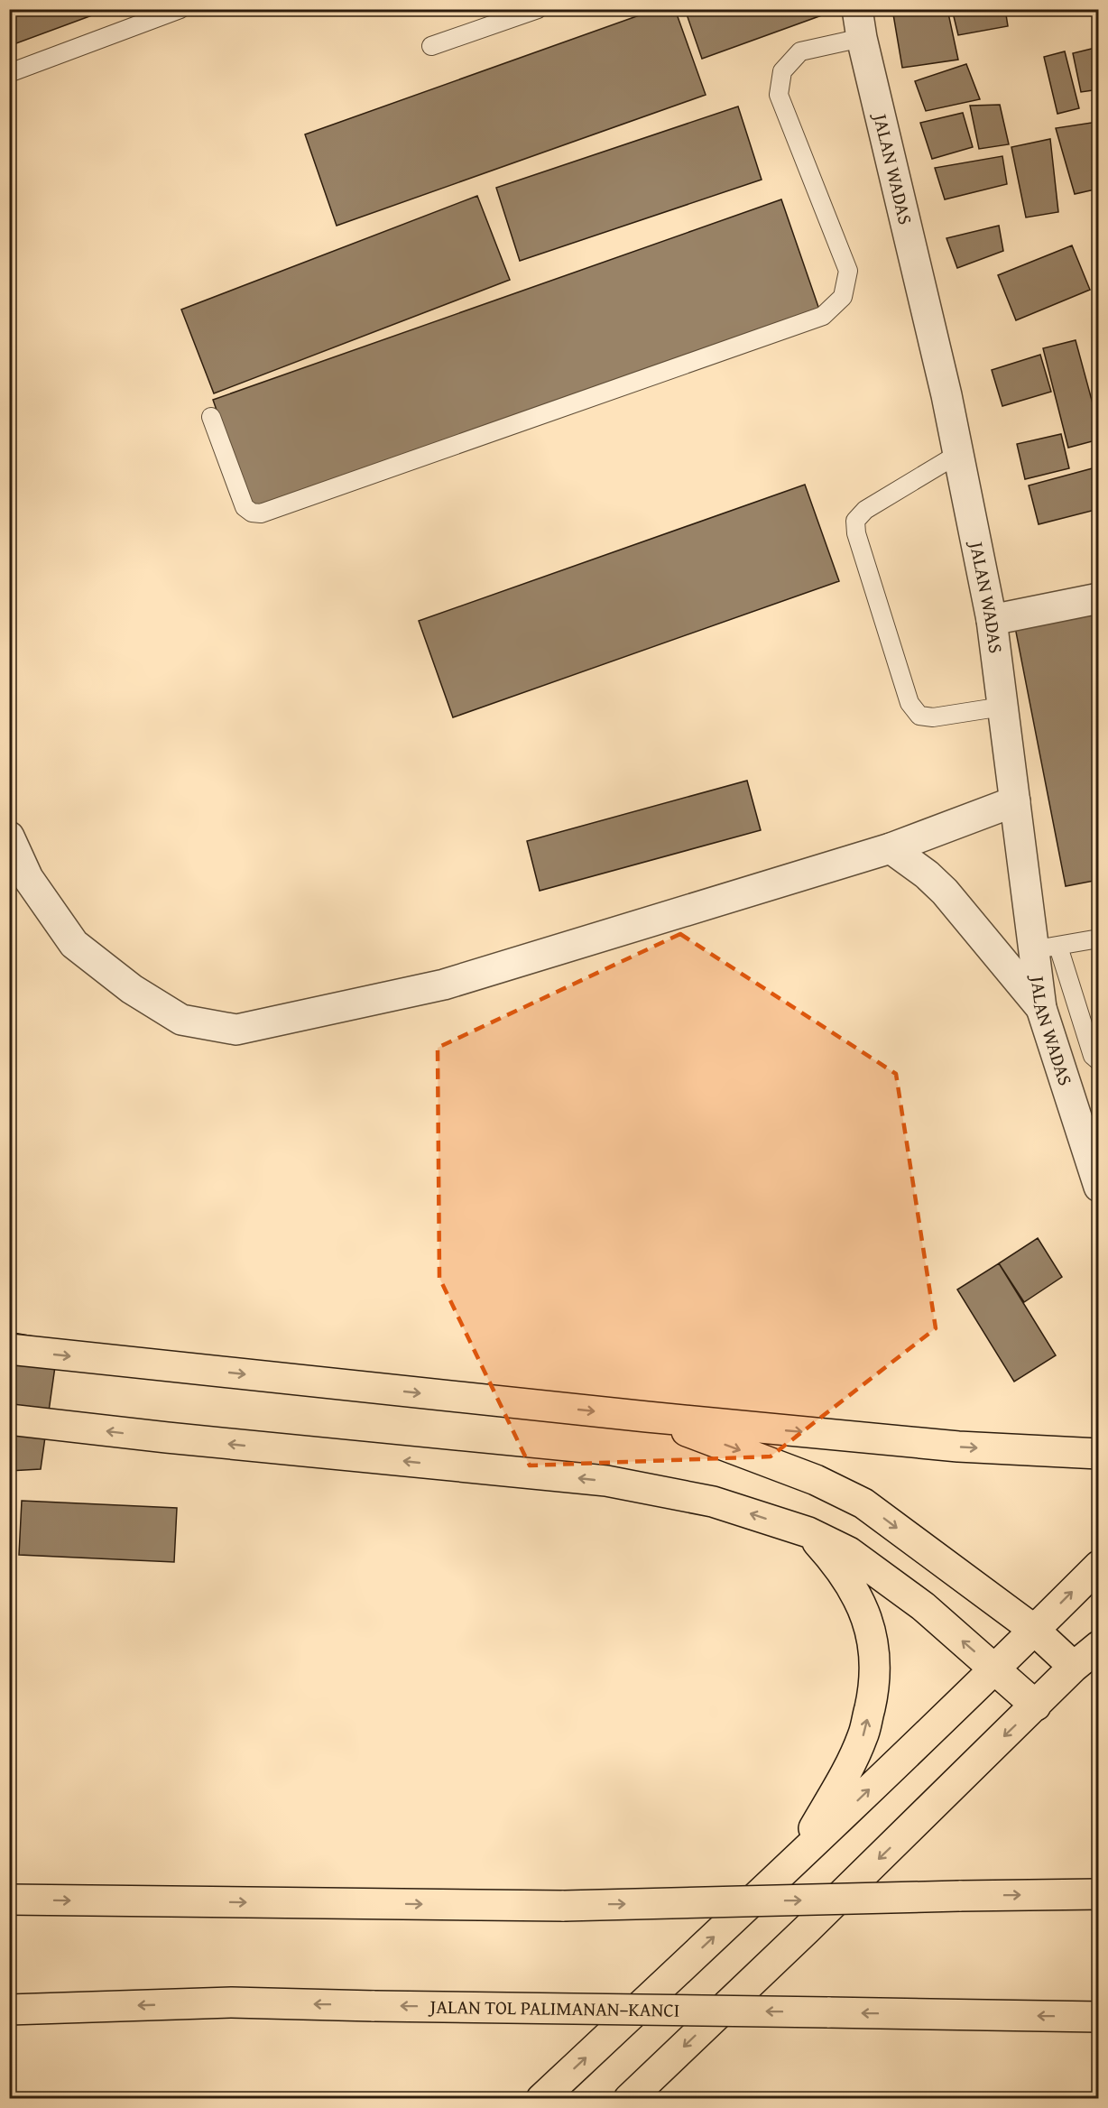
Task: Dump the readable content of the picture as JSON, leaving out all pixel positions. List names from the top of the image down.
{
  "streets": {
    "highway": ["JALAN TOL PALIMANAN–KANCI"],
    "street": ["JALAN WADAS"]
  }
}
